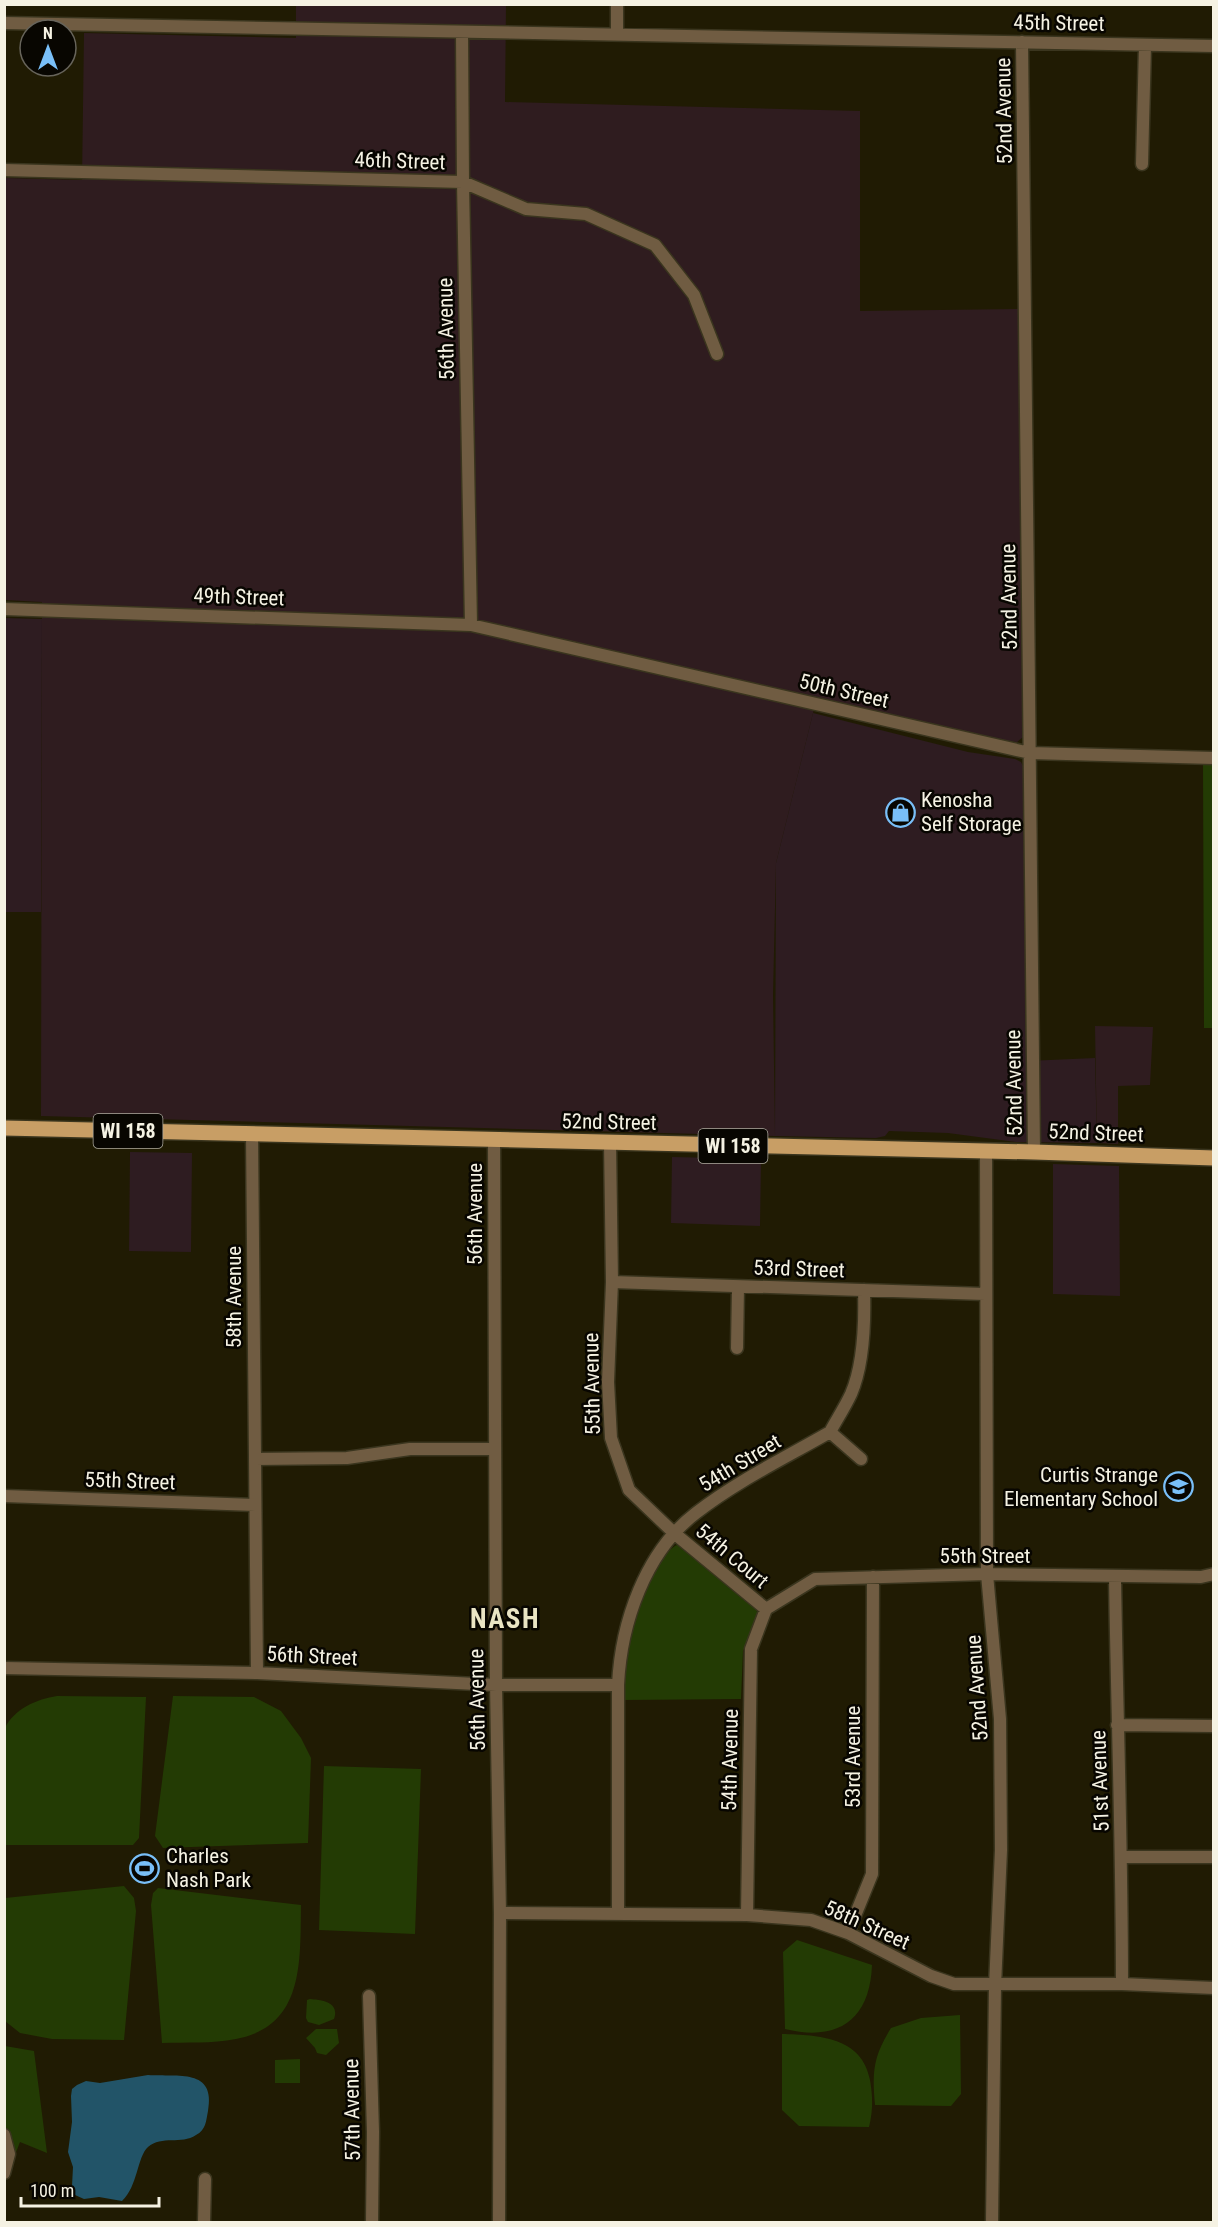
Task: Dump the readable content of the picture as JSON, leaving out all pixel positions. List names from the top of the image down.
{
  "streets": {
    "main road": ["52nd Street", "WI 158"],
    "street": [
      "45th Street",
      "52nd Avenue",
      "46th Street",
      "56th Avenue",
      "49th Street",
      "50th Street",
      "53rd Street",
      "58th Avenue",
      "55th Avenue",
      "54th Street",
      "55th Street",
      "54th Court",
      "56th Street",
      "53rd Avenue",
      "54th Avenue",
      "51st Avenue",
      "58th Street",
      "57th Avenue"
    ]
  },
  "crossings": [
    ["45th Street", "52nd Avenue"],
    ["45th Street", "56th Avenue"],
    ["52nd Avenue", "50th Street"],
    ["52nd Avenue", "52nd Street"],
    ["52nd Avenue", "53rd Street"],
    ["52nd Avenue", "55th Street"],
    ["52nd Avenue", "58th Street"],
    ["46th Street", "56th Avenue"],
    ["56th Avenue", "49th Street"],
    ["56th Avenue", "50th Street"],
    ["56th Avenue", "52nd Street"],
    ["56th Avenue", "56th Street"],
    ["56th Avenue", "58th Street"],
    ["49th Street", "50th Street"],
    ["52nd Street", "58th Avenue"],
    ["52nd Street", "55th Avenue"],
    ["53rd Street", "55th Avenue"],
    ["58th Avenue", "55th Street"],
    ["58th Avenue", "56th Street"],
    ["55th Avenue", "54th Street"],
    ["55th Avenue", "54th Court"],
    ["54th Street", "54th Court"],
    ["55th Street", "54th Court"],
    ["55th Street", "53rd Avenue"],
    ["55th Street", "54th Avenue"],
    ["55th Street", "51st Avenue"],
    ["54th Court", "54th Avenue"],
    ["53rd Avenue", "58th Street"],
    ["54th Avenue", "58th Street"],
    ["51st Avenue", "58th Street"]
  ],
  "districts": ["NASH"],
  "places": {
    "shop": ["Kenosha Self Storage"],
    "school or university": ["Curtis Strange Elementary School"],
    "sports": ["Charles Nash Park"]
  },
  "scale_bar": "100 m",
  "north": "top"
}
